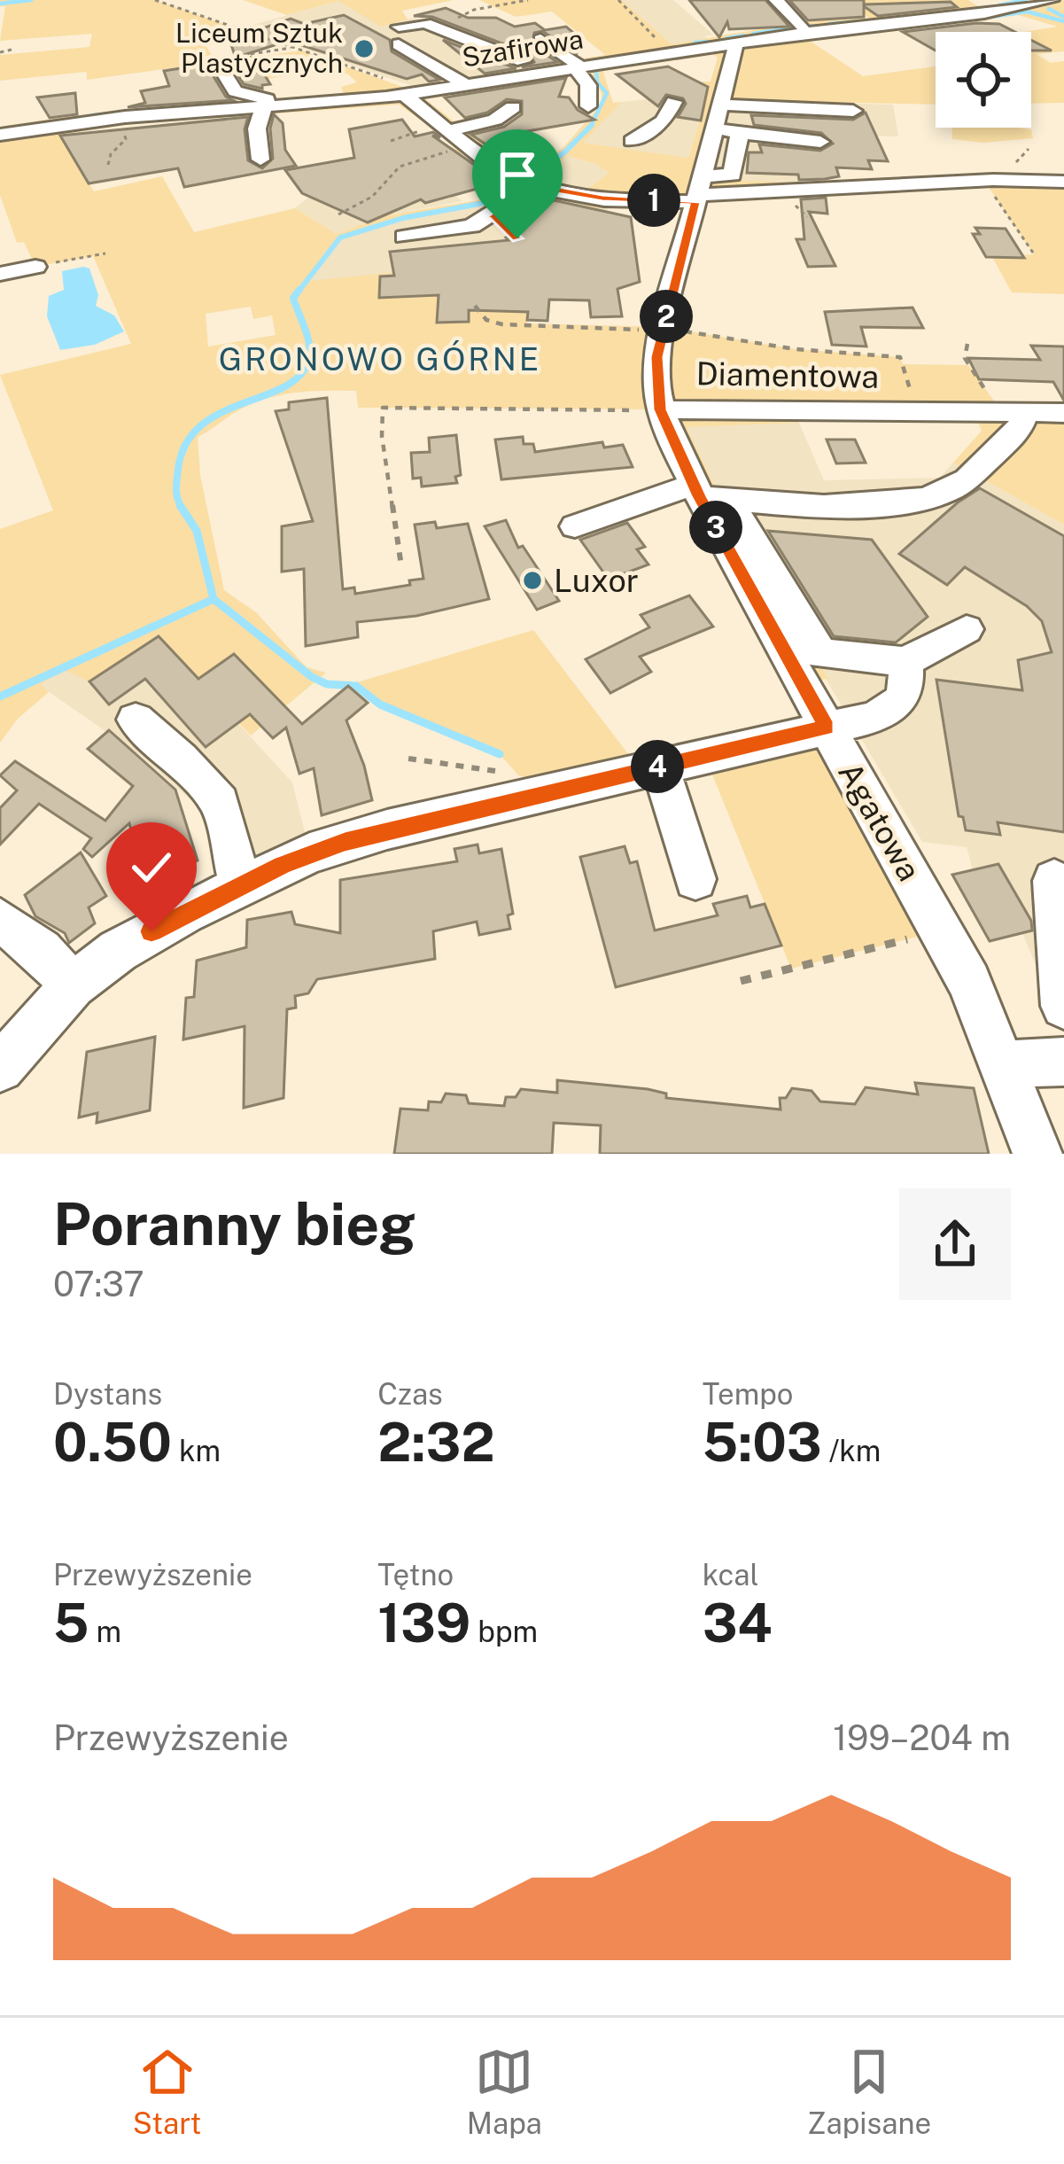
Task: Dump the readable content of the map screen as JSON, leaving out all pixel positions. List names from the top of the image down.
{
  "streets": {
    "street": ["Szafirowa", "Diamentowa", "Agatowa"]
  },
  "crossings": [
    ["Szafirowa", "Agatowa"],
    ["Diamentowa", "Agatowa"]
  ],
  "districts": ["GRONOWO GÓRNE"],
  "places": ["Liceum Sztuk Plastycznych", "Luxor"],
  "page": {
    "pins": [
      "1",
      "2",
      "3",
      "4"
    ],
    "heading": ["Poranny bieg", "07:37"],
    "stats": [
      ["Dystans", "0.50 km"],
      ["Czas", "2:32"],
      ["Tempo", "5:03 /km"],
      ["Przewyższenie", "5 m"],
      ["Tętno", "139 bpm"],
      ["kcal", "34"]
    ],
    "chart": ["Przewyższenie", "199–204 m"],
    "tabs": ["Start", "Mapa", "Zapisane"]
  }
}
